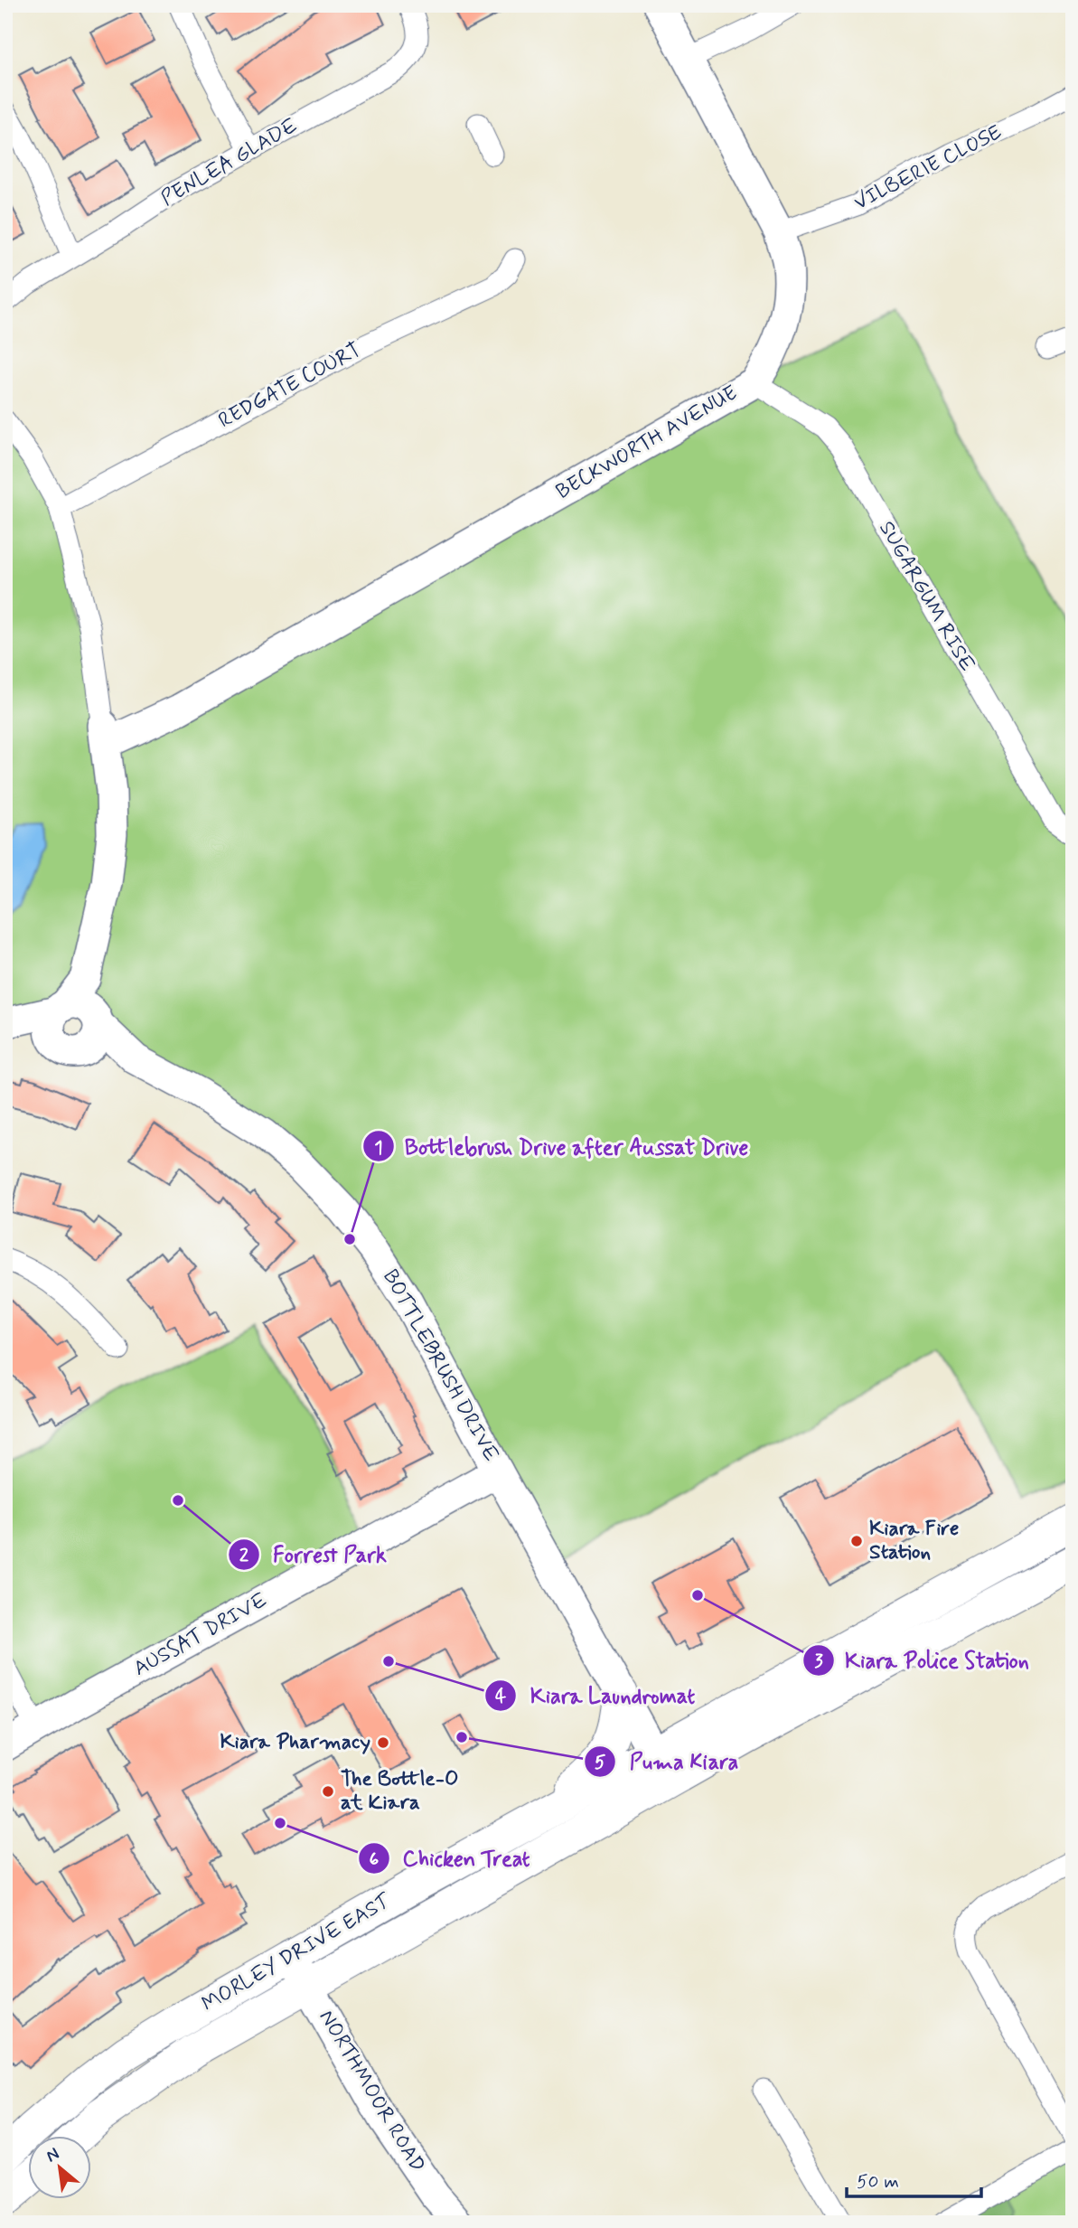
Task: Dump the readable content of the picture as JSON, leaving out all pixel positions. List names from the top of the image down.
{
  "streets": {
    "main road": ["MORLEY DRIVE EAST"],
    "street": [
      "PENLEA GLADE",
      "VILBERIE CLOSE",
      "REDGATE COURT",
      "BECKWORTH AVENUE",
      "SUGARGUM RISE",
      "BOTTLEBRUSH DRIVE",
      "AUSSAT DRIVE",
      "NORTHMOOR ROAD"
    ]
  },
  "crossings": [
    ["VILBERIE CLOSE", "BECKWORTH AVENUE"],
    ["BECKWORTH AVENUE", "SUGARGUM RISE"],
    ["BOTTLEBRUSH DRIVE", "AUSSAT DRIVE"],
    ["BOTTLEBRUSH DRIVE", "MORLEY DRIVE EAST"],
    ["MORLEY DRIVE EAST", "NORTHMOOR ROAD"]
  ],
  "places": [
    "Bottlebrush Drive after Aussat Drive",
    "Forrest Park",
    "Kiara Fire Station",
    "Kiara Police Station",
    "Kiara Laundromat",
    "Puma Kiara",
    "Kiara Pharmacy",
    "The Bottle-O at Kiara",
    "Chicken Treat"
  ],
  "scale_bar": "50 m",
  "north": "top left"
}
